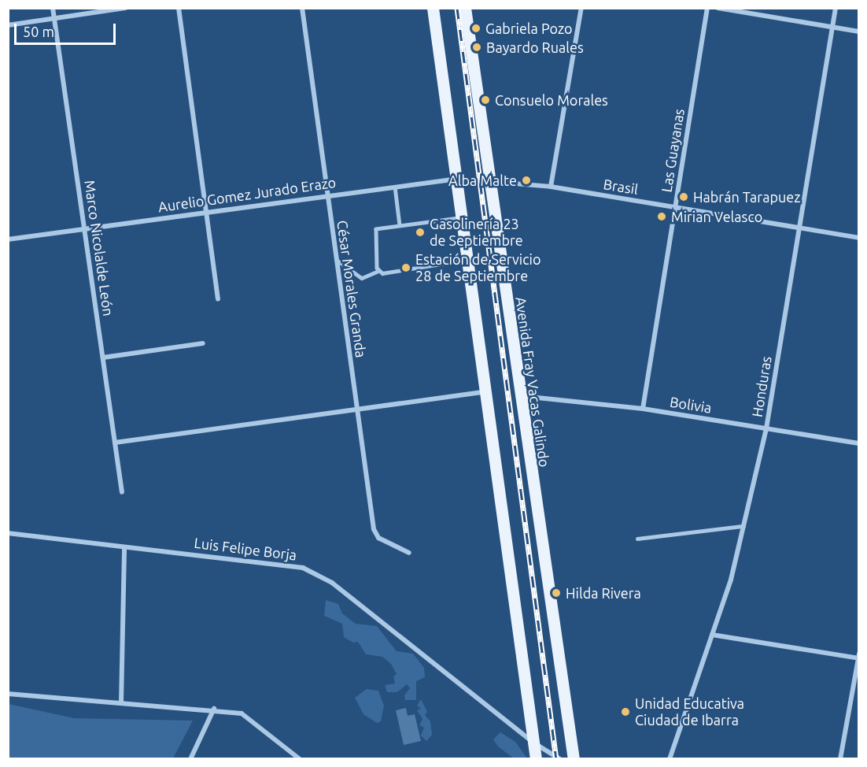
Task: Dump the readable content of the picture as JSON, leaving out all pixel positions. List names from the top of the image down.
{
  "streets": {
    "main road": ["Avenida Fray Vacas Galindo"],
    "street": [
      "Las Guayanas",
      "Brasil",
      "Aurelio Gomez Jurado Erazo",
      "Marco Nicolalde León",
      "César Morales Granda",
      "Honduras",
      "Bolivia",
      "Luis Felipe Borja"
    ]
  },
  "crossings": [
    ["Las Guayanas", "Brasil"],
    ["Las Guayanas", "Bolivia"],
    ["Brasil", "Aurelio Gomez Jurado Erazo"],
    ["Brasil", "Avenida Fray Vacas Galindo"],
    ["Brasil", "Honduras"],
    ["Aurelio Gomez Jurado Erazo", "Marco Nicolalde León"],
    ["Aurelio Gomez Jurado Erazo", "César Morales Granda"],
    ["Aurelio Gomez Jurado Erazo", "Avenida Fray Vacas Galindo"],
    ["Avenida Fray Vacas Galindo", "Bolivia"],
    ["Honduras", "Bolivia"]
  ],
  "places": [
    "Gabriela Pozo",
    "Bayardo Ruales",
    "Consuelo Morales",
    "Alba Malte",
    "Habrán Tarapuez",
    "Mirian Velasco",
    "Gasolinería 23 de Septiembre",
    "Estación de Servicio 28 de Septiembre",
    "Hilda Rivera",
    "Unidad Educativa Ciudad de Ibarra"
  ],
  "scale_bar": "50 m"
}
